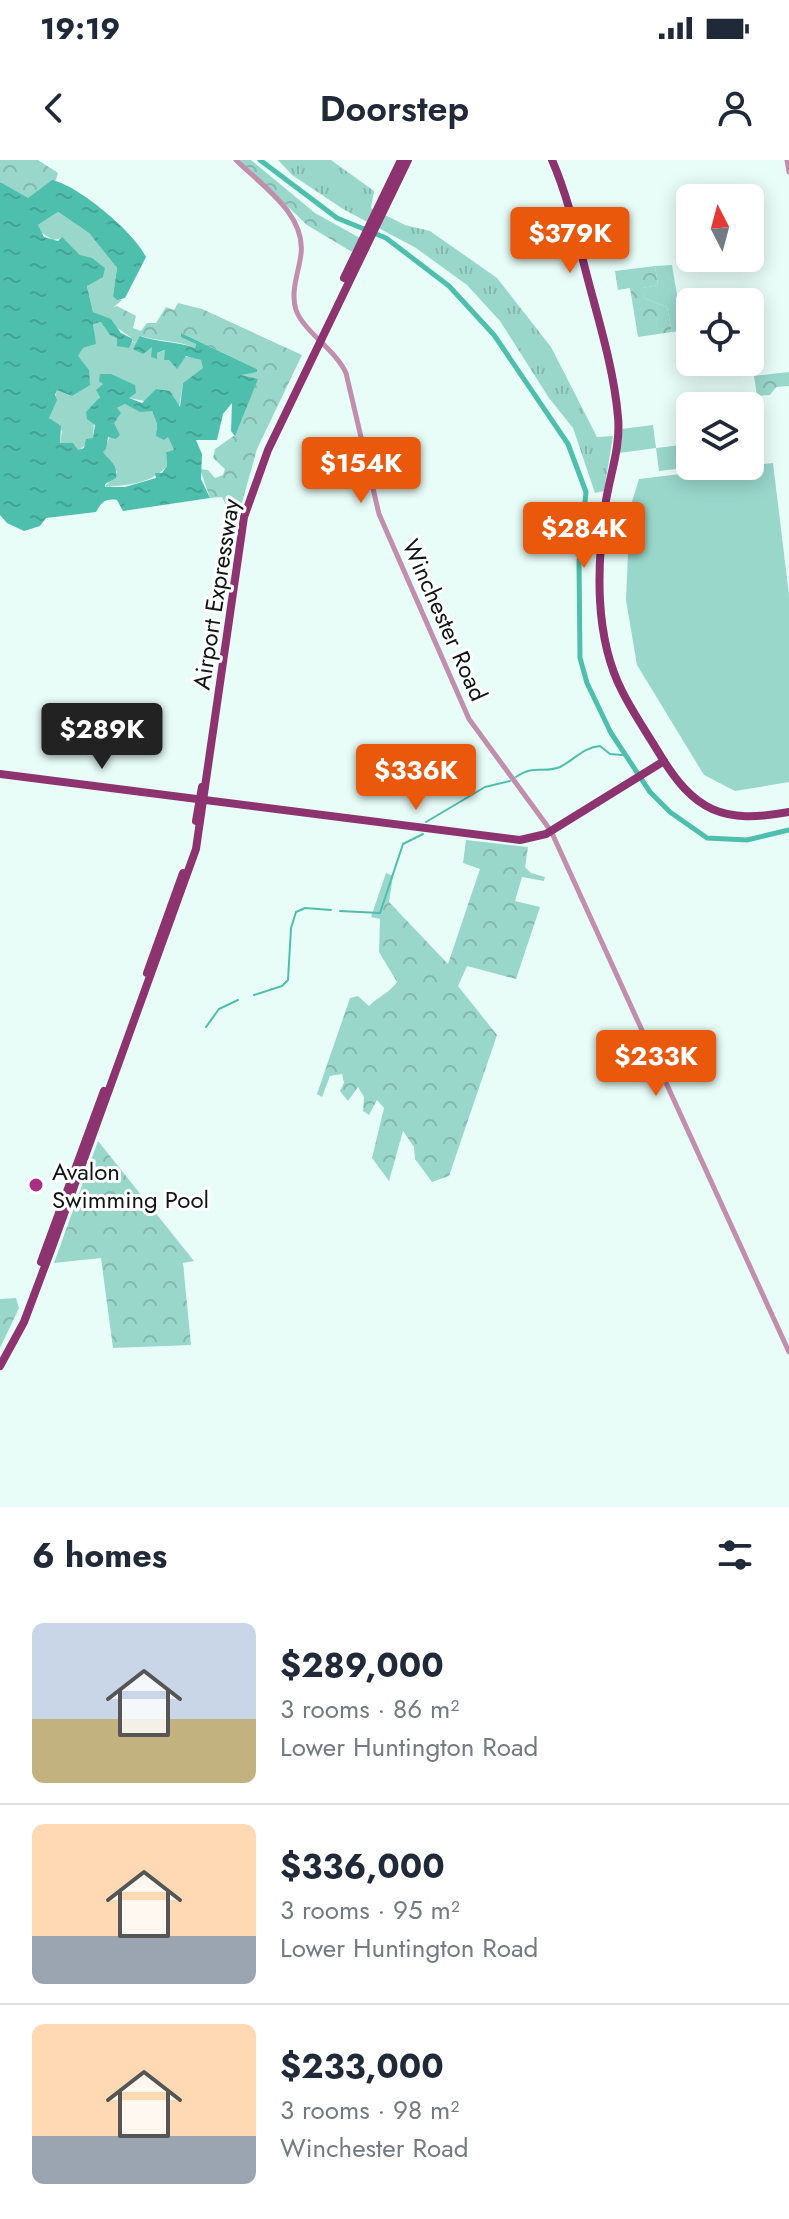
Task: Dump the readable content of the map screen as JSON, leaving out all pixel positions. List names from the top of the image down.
{
  "streets": {
    "main road": ["Airport Expressway"],
    "street": ["Winchester Road"]
  },
  "crossings": [
    ["Airport Expressway", "Winchester Road"]
  ],
  "places": ["Avalon Swimming Pool"],
  "north": "top",
  "page": {
    "status": "19:19",
    "header": "Doorstep",
    "price": [
      "$379K",
      "$154K",
      "$284K",
      "$289K",
      "$336K",
      "$233K"
    ],
    "heading": "6 homes",
    "list": [
      {
        "name": "$289,000",
        "note": "3 rooms · 86 m² · Lower Huntington Road"
      },
      {
        "name": "$336,000",
        "note": "3 rooms · 95 m² · Lower Huntington Road"
      },
      {
        "name": "$233,000",
        "note": "3 rooms · 98 m² · Winchester Road"
      }
    ]
  }
}
